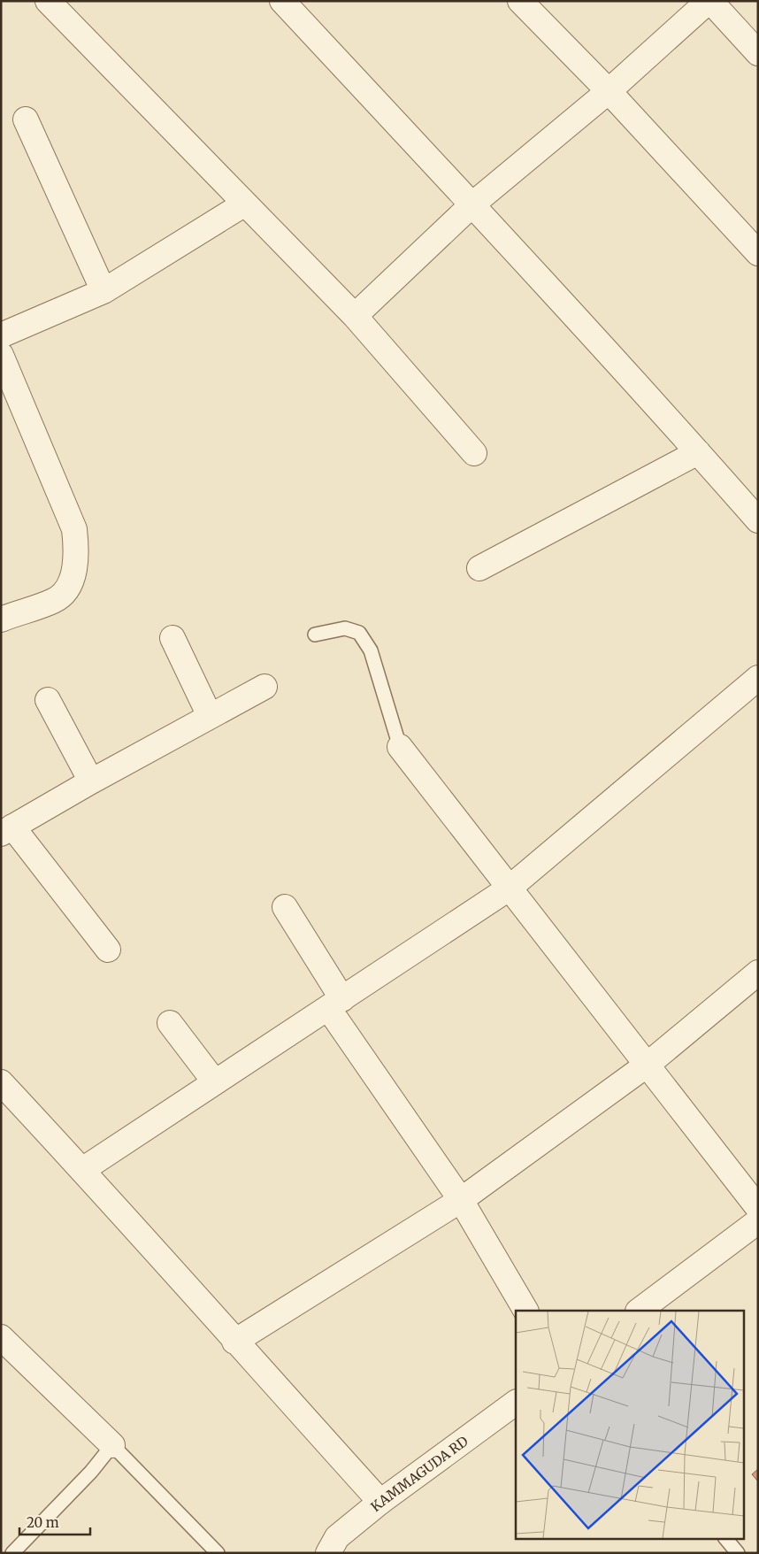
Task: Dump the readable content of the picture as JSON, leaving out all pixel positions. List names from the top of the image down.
{
  "streets": {
    "street": ["KAMMAGUDA RD"]
  },
  "scale_bar": "20 m"
}
